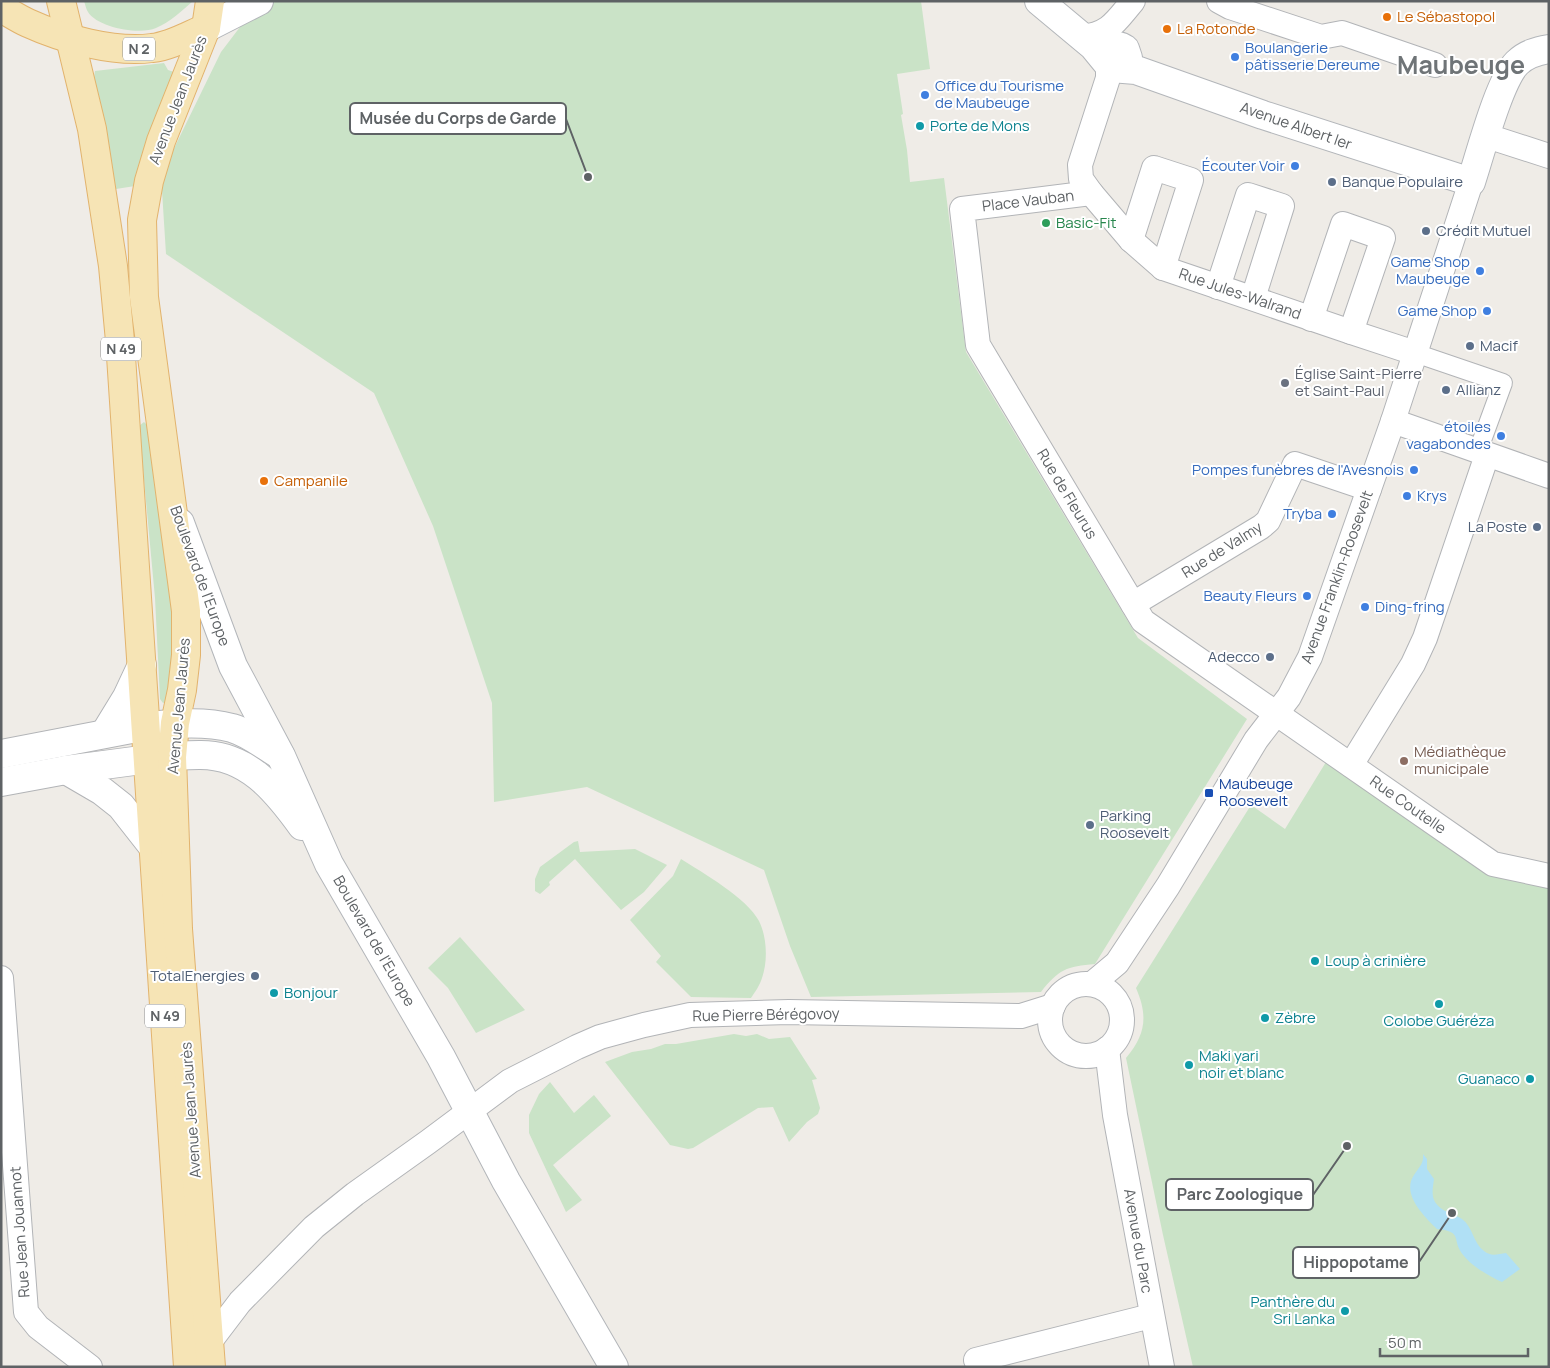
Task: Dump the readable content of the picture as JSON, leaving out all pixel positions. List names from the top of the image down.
{
  "streets": {
    "main road": [
      "N 2",
      "Avenue Jean Jaurès",
      "Avenue Albert Ier",
      "N 49",
      "Boulevard de l'Europe"
    ],
    "street": [
      "Place Vauban",
      "Rue Jules-Walrand",
      "Rue de Fleurus",
      "Rue de Valmy",
      "Avenue Franklin-Roosevelt",
      "Rue Coutelle",
      "Rue Pierre Bérégovoy",
      "Rue Jean Jouannot",
      "Avenue du Parc"
    ]
  },
  "crossings": [
    ["N 2", "Avenue Jean Jaurès"],
    ["Avenue Jean Jaurès", "Boulevard de l'Europe"],
    ["Avenue Jean Jaurès", "Rue Pierre Bérégovoy"],
    ["Avenue Albert Ier", "Place Vauban"],
    ["Avenue Albert Ier", "Avenue Franklin-Roosevelt"],
    ["Place Vauban", "Rue Jules-Walrand"],
    ["Place Vauban", "Rue de Fleurus"],
    ["Rue Jules-Walrand", "Avenue Franklin-Roosevelt"],
    ["Rue de Fleurus", "Rue de Valmy"],
    ["Rue de Fleurus", "Avenue Franklin-Roosevelt"],
    ["Rue de Fleurus", "Rue Coutelle"],
    ["Rue de Valmy", "Avenue Franklin-Roosevelt"],
    ["Boulevard de l'Europe", "Rue Pierre Bérégovoy"],
    ["Avenue Franklin-Roosevelt", "Rue Coutelle"],
    ["Avenue Franklin-Roosevelt", "Rue Pierre Bérégovoy"],
    ["Avenue Franklin-Roosevelt", "Avenue du Parc"],
    ["Rue Pierre Bérégovoy", "Avenue du Parc"]
  ],
  "districts": ["Maubeuge"],
  "places": {
    "other": [
      "Le Sébastopol",
      "La Rotonde",
      "Boulangerie pâtisserie Dereume",
      "Office du Tourisme de Maubeuge",
      "Porte de Mons",
      "Écouter Voir",
      "Musée du Corps de Garde",
      "Banque Populaire",
      "Basic-Fit",
      "Crédit Mutuel",
      "Game Shop Maubeuge",
      "Game Shop",
      "Macif",
      "Église Saint-Pierre et Saint-Paul",
      "Allianz",
      "étoiles vagabondes",
      "Pompes funèbres de l'Avesnois",
      "Campanile",
      "Krys",
      "Tryba",
      "La Poste",
      "Beauty Fleurs",
      "Ding-fring",
      "Adecco",
      "Médiathèque municipale",
      "Parking Roosevelt",
      "Loup à crinière",
      "TotalEnergies",
      "Bonjour",
      "Colobe Guéréza",
      "Zèbre",
      "Maki yari noir et blanc",
      "Guanaco",
      "Parc Zoologique",
      "Hippopotame",
      "Panthère du Sri Lanka"
    ],
    "transit": ["Maubeuge Roosevelt"]
  },
  "scale_bar": "50 m"
}
